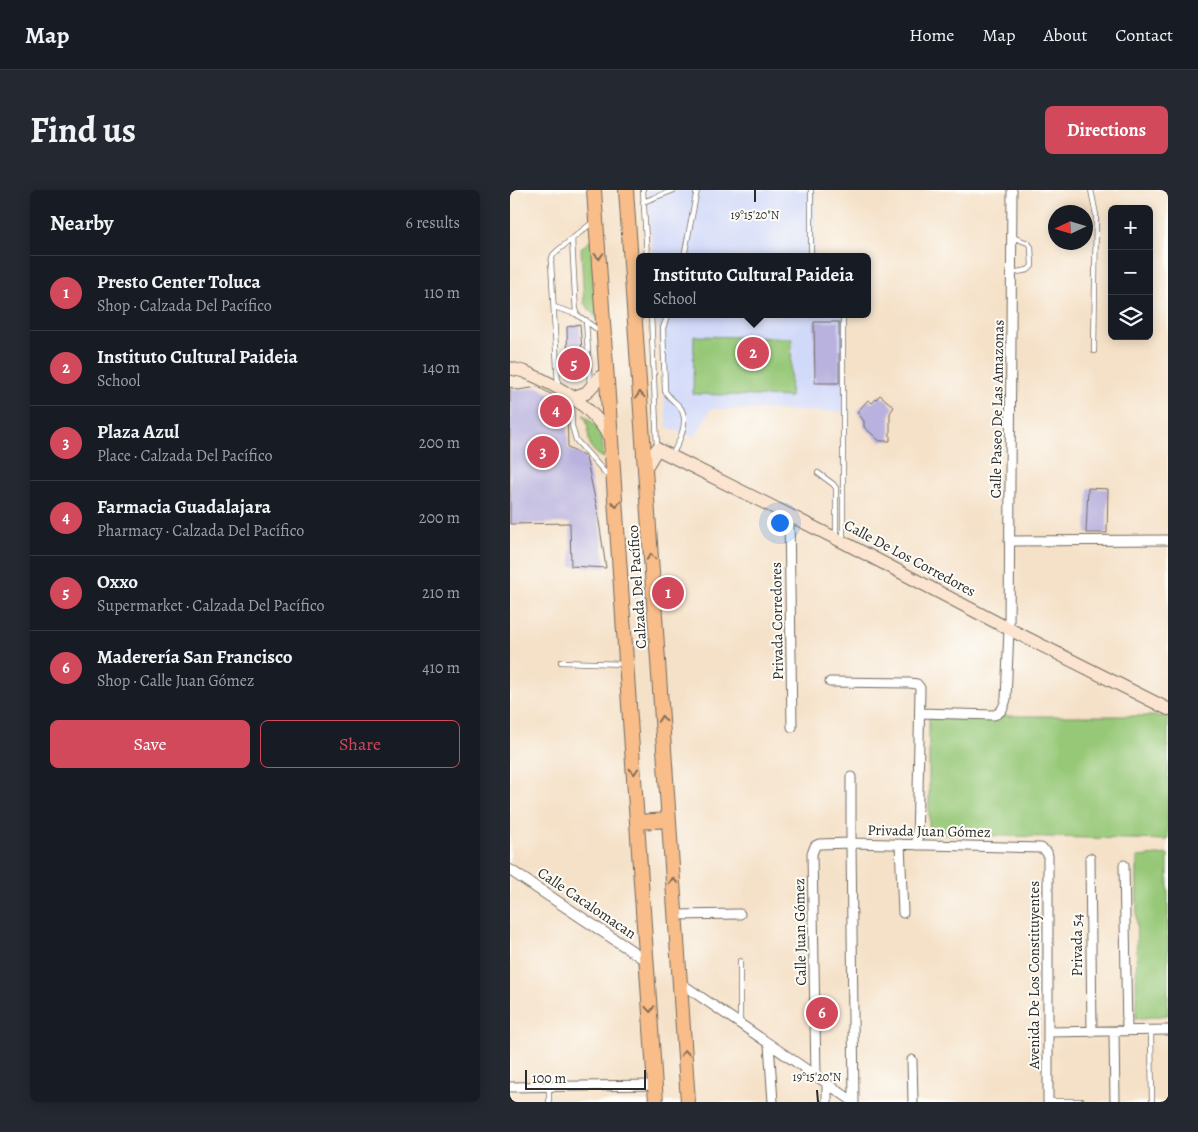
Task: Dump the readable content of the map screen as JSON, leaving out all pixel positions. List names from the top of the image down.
{
  "streets": {
    "main road": ["Calle De Los Corredores", "Calzada Del Pacífico"],
    "street": [
      "Calle Paseo De Las Amazonas",
      "Privada Corredores",
      "Privada Juan Gómez",
      "Calle Cacalomacan",
      "Calle Juan Gómez",
      "Privada 54",
      "Avenida De Los Constituyentes"
    ]
  },
  "crossings": [
    ["Calle Paseo De Las Amazonas", "Calle De Los Corredores"],
    ["Calle De Los Corredores", "Privada Corredores"],
    ["Calzada Del Pacífico", "Calle Cacalomacan"],
    ["Privada Juan Gómez", "Calle Juan Gómez"],
    ["Privada Juan Gómez", "Avenida De Los Constituyentes"]
  ],
  "scale_bar": "100 m",
  "north": "left",
  "page": {
    "header": "Map",
    "nav": [
      "Home",
      "Map",
      "About",
      "Contact"
    ],
    "title": "Find us",
    "buttons": [
      "Directions",
      ["Save", "Share"]
    ],
    "heading": ["Nearby", "6 results"],
    "map_buttons": ["+", "−"],
    "popup": ["Instituto Cultural Paideia", "School"],
    "list": [
      {
        "mark": "1",
        "name": "Presto Center Toluca",
        "note": "Shop · Calzada Del Pacífico",
        "value": "110 m"
      },
      {
        "mark": "2",
        "name": "Instituto Cultural Paideia",
        "note": "School",
        "value": "140 m"
      },
      {
        "mark": "3",
        "name": "Plaza Azul",
        "note": "Place · Calzada Del Pacífico",
        "value": "200 m"
      },
      {
        "mark": "4",
        "name": "Farmacia Guadalajara",
        "note": "Pharmacy · Calzada Del Pacífico",
        "value": "200 m"
      },
      {
        "mark": "5",
        "name": "Oxxo",
        "note": "Supermarket · Calzada Del Pacífico",
        "value": "210 m"
      },
      {
        "mark": "6",
        "name": "Maderería San Francisco",
        "note": "Shop · Calle Juan Gómez",
        "value": "410 m"
      }
    ],
    "pins": [
      "2",
      "5",
      "4",
      "3",
      "1",
      "6"
    ],
    "scale": "100 m"
  },
  "coordinates": ["19°15'20\"N"]
}
